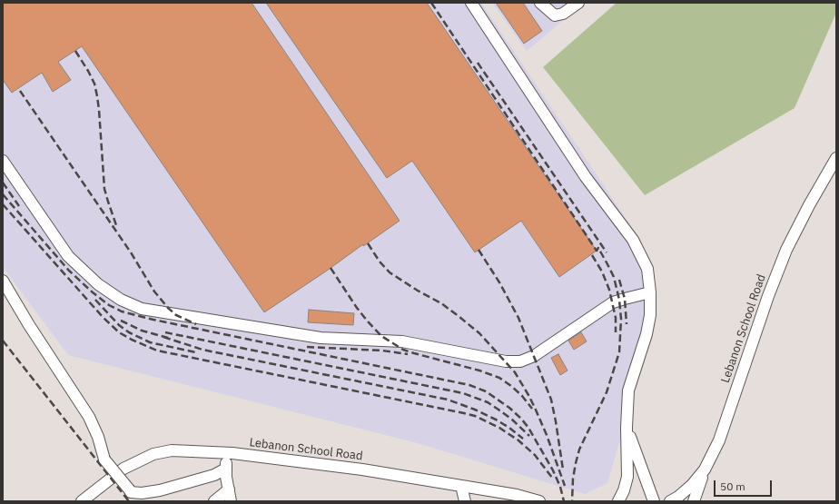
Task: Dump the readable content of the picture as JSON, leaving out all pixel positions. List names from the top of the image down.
{
  "streets": {
    "street": ["Lebanon School Road"]
  },
  "scale_bar": "50 m"
}
